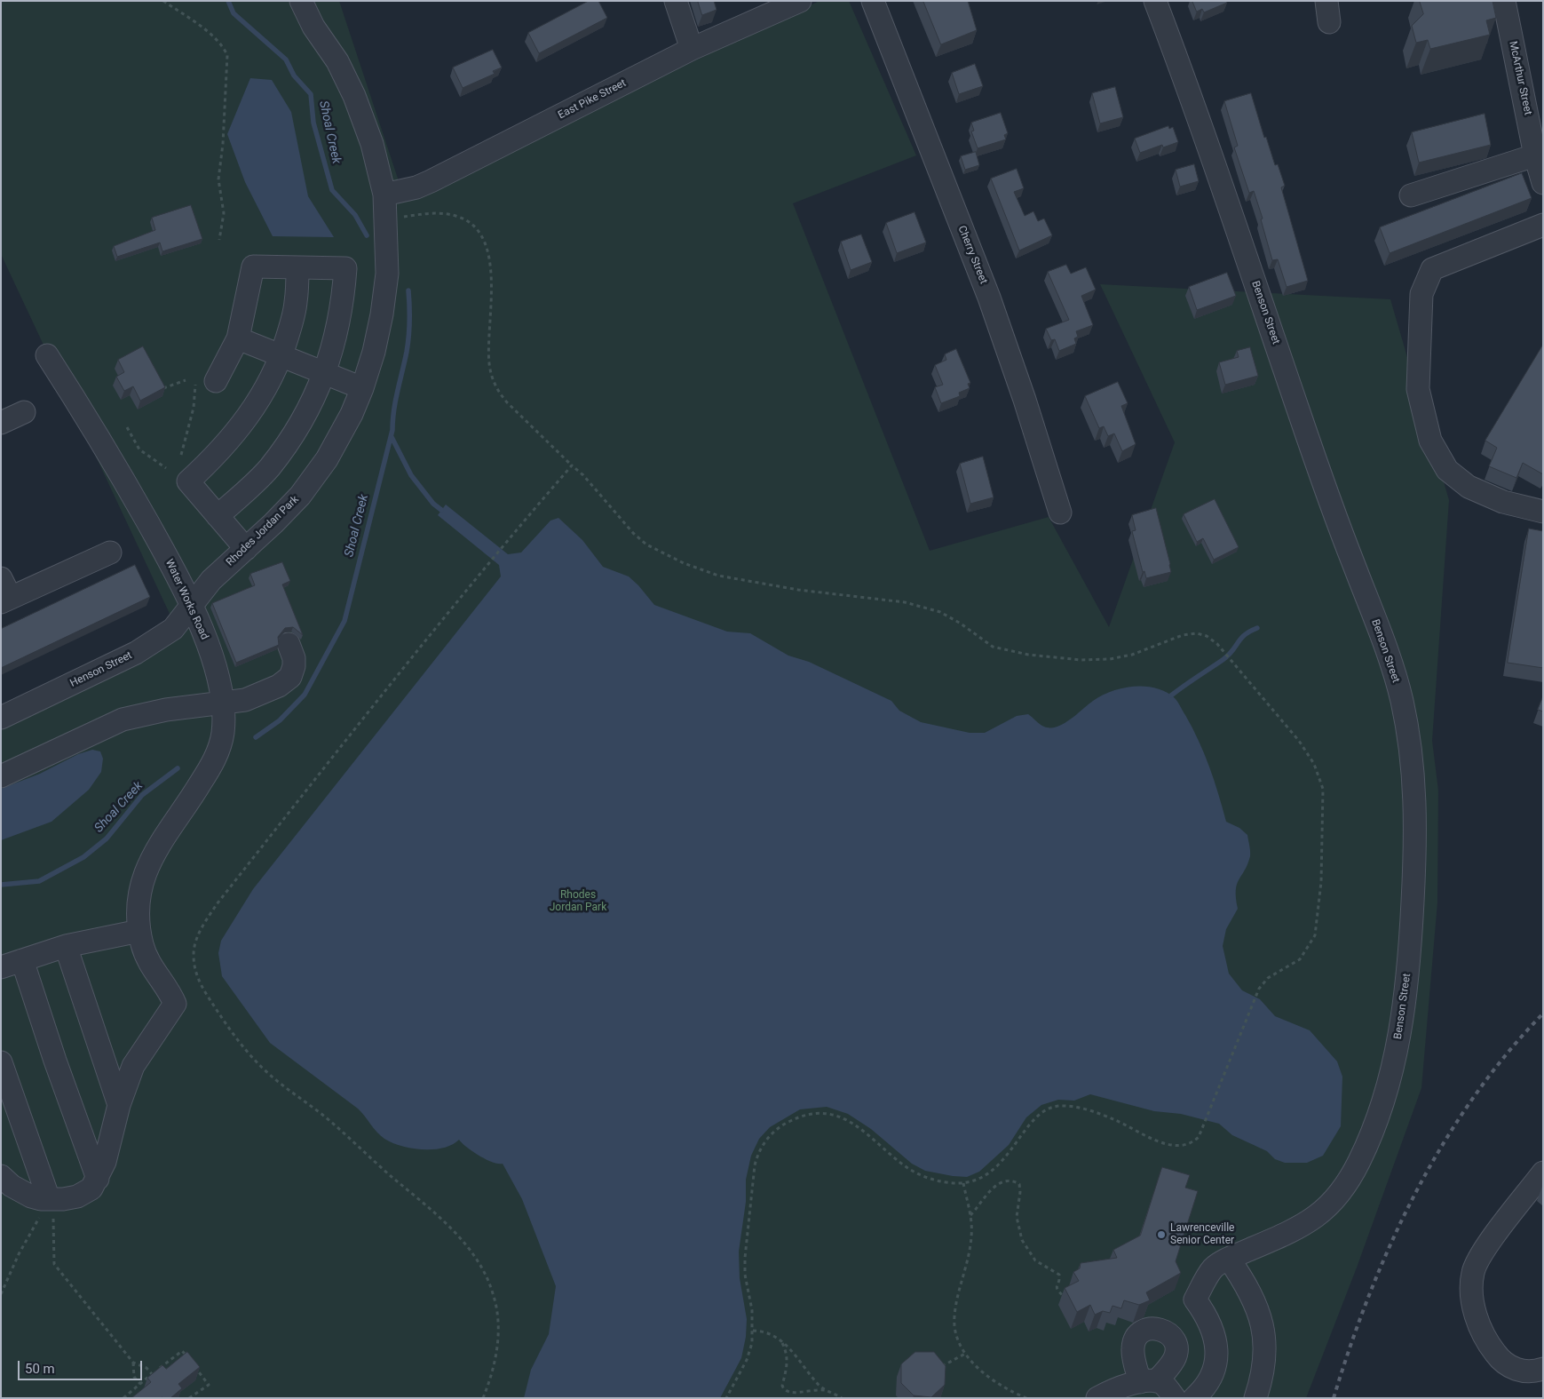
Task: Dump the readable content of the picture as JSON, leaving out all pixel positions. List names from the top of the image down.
{
  "streets": {
    "street": [
      "McArthur Street",
      "East Pike Street",
      "Cherry Street",
      "Benson Street",
      "Rhodes Jordan Park",
      "Water Works Road",
      "Henson Street"
    ]
  },
  "crossings": [
    ["East Pike Street", "Rhodes Jordan Park"],
    ["Rhodes Jordan Park", "Water Works Road"],
    ["Rhodes Jordan Park", "Henson Street"],
    ["Water Works Road", "Henson Street"]
  ],
  "water": ["Shoal Creek"],
  "parks": ["Rhodes Jordan Park"],
  "places": ["Lawrenceville Senior Center"],
  "scale_bar": "50 m"
}
